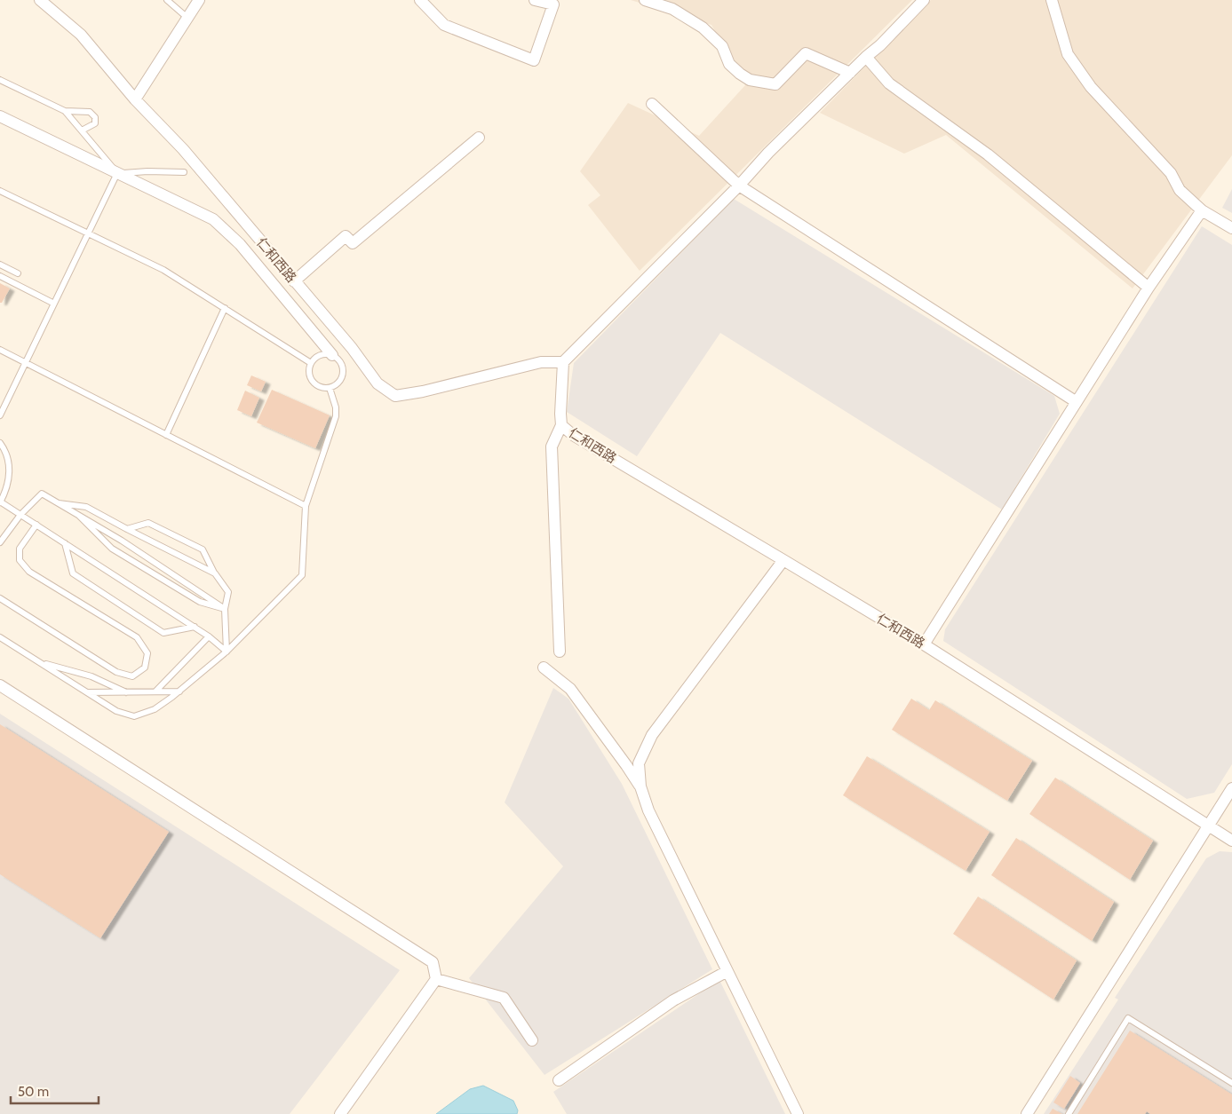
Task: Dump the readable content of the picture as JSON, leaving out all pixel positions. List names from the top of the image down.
{
  "streets": {
    "street": ["仁和西路"]
  },
  "scale_bar": "50 m"
}
